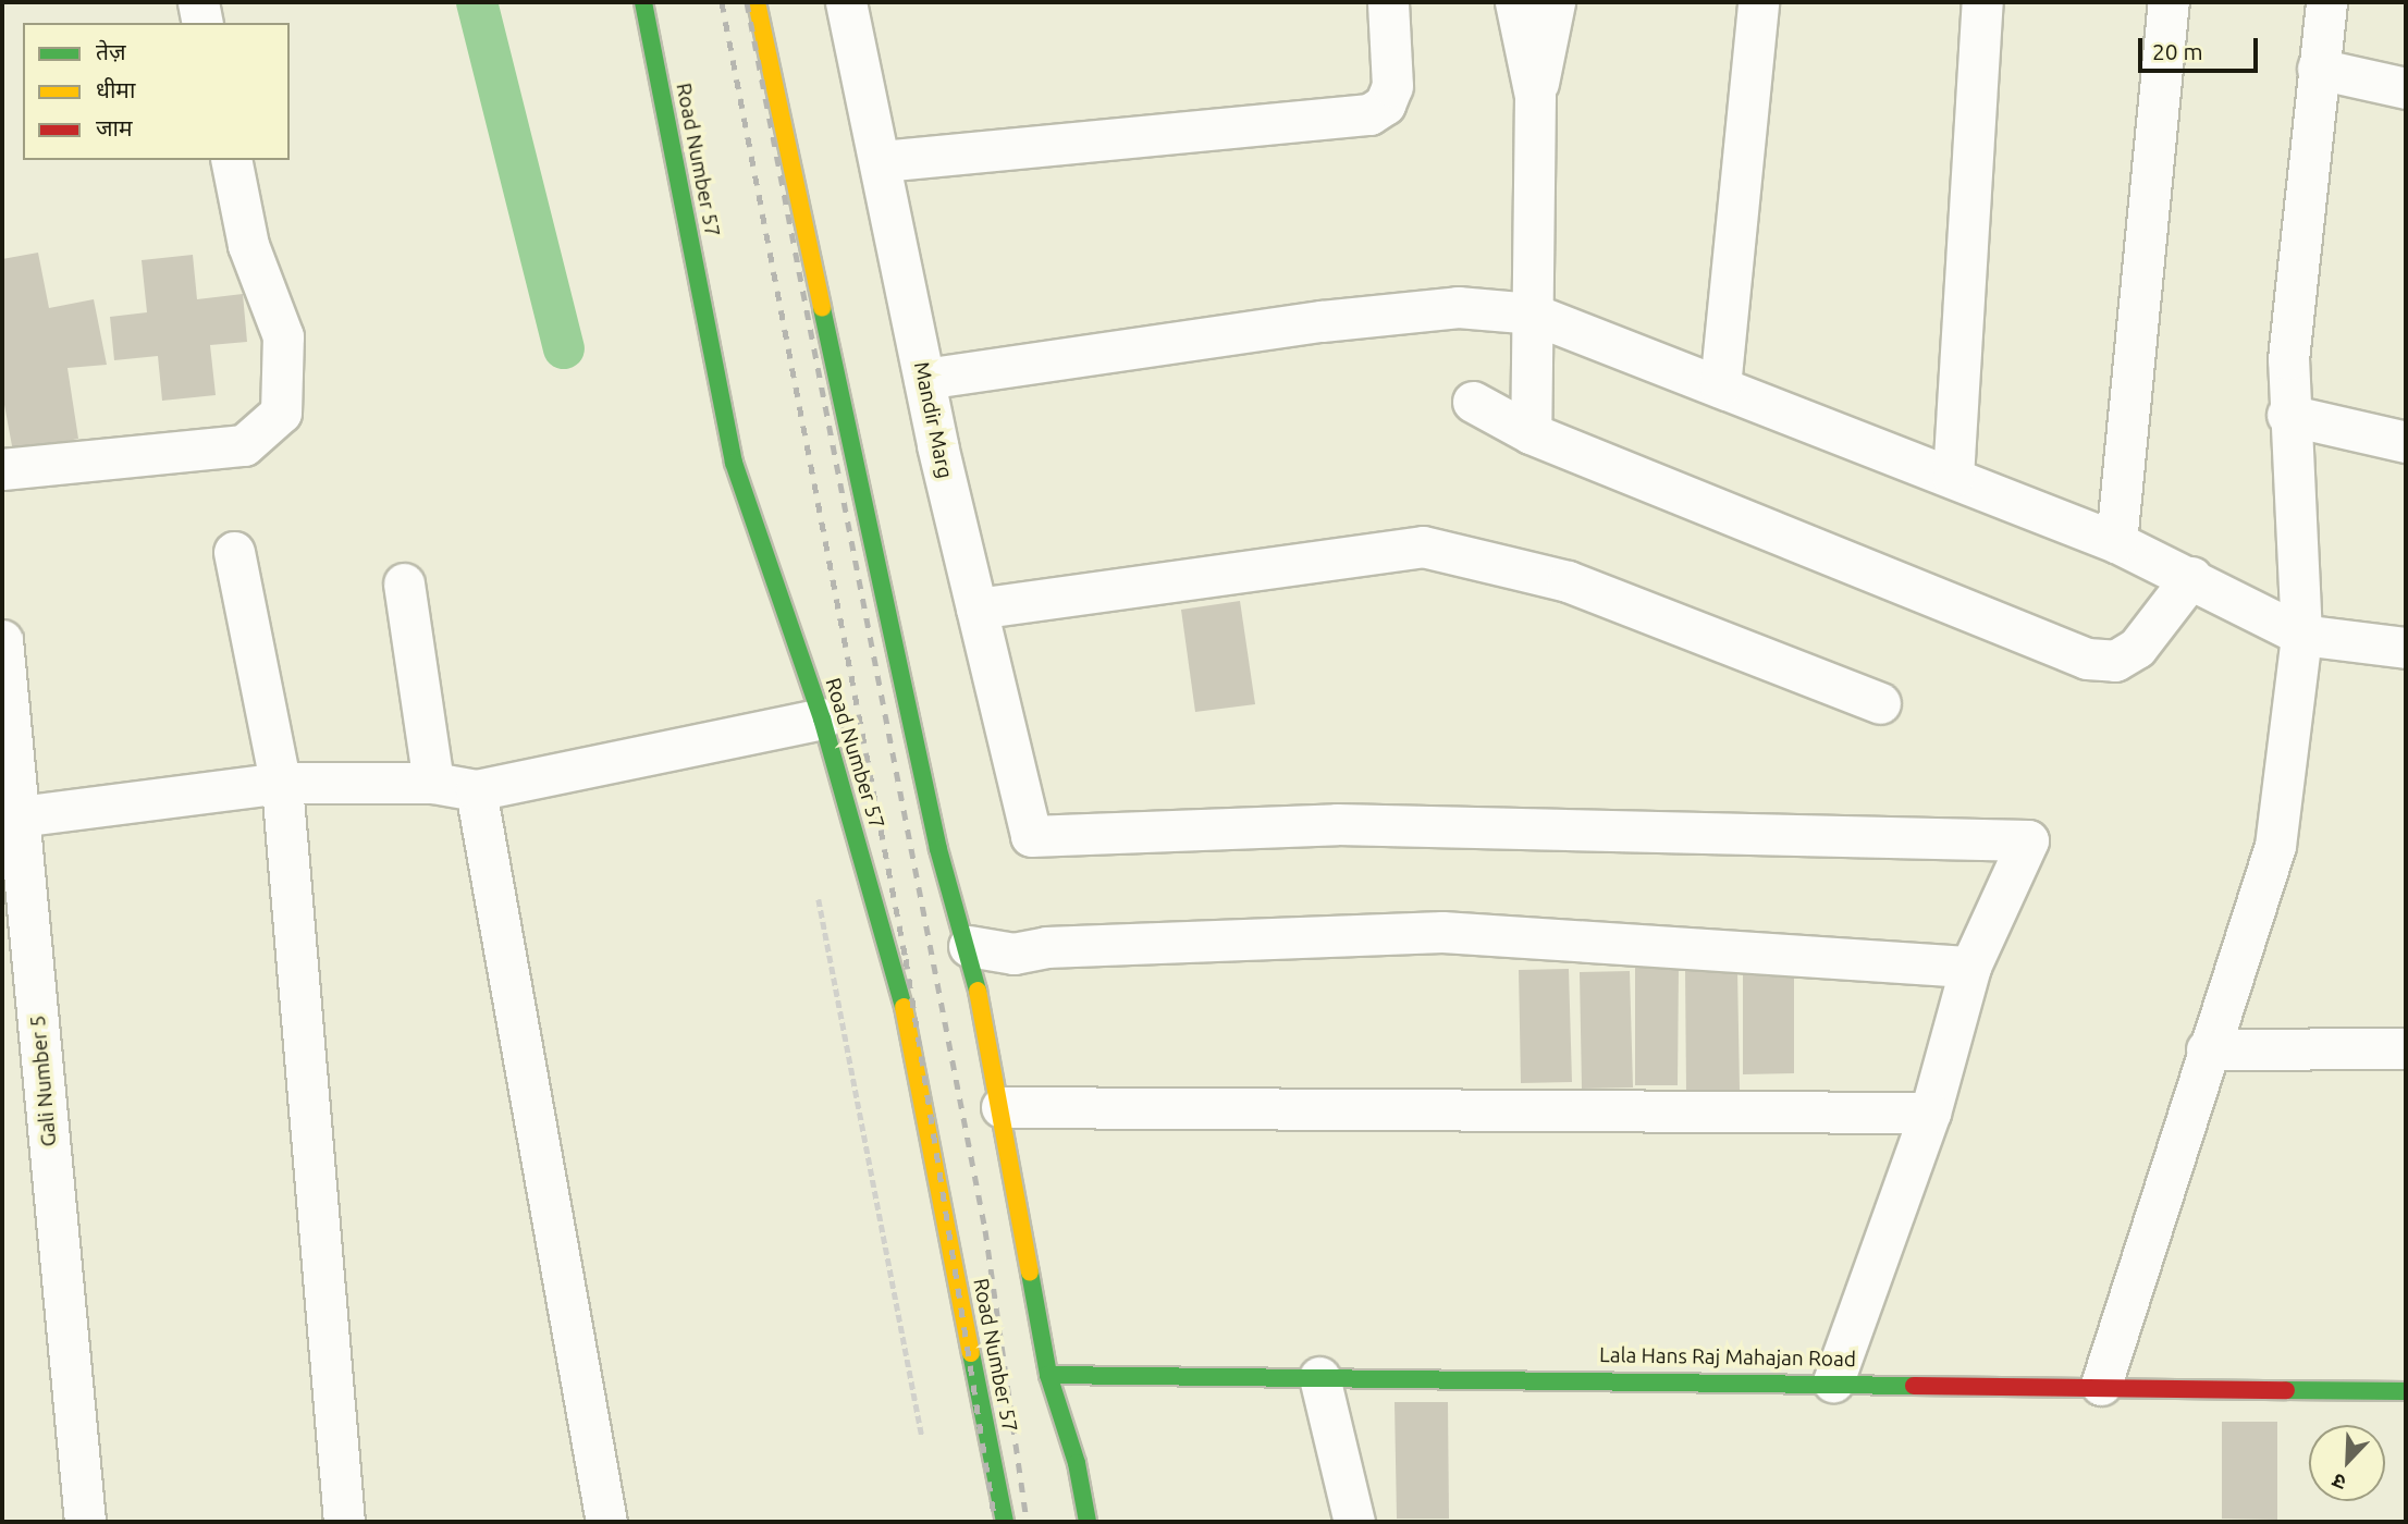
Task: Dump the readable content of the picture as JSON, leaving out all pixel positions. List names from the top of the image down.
{
  "streets": {
    "main road": ["Road Number 57", "Lala Hans Raj Mahajan Road"],
    "street": ["Mandir Marg", "Gali Number 5"]
  },
  "legend": ["तेज़", "धीमा", "जाम"],
  "scale_bar": "20 m",
  "north": "bottom left"
}
